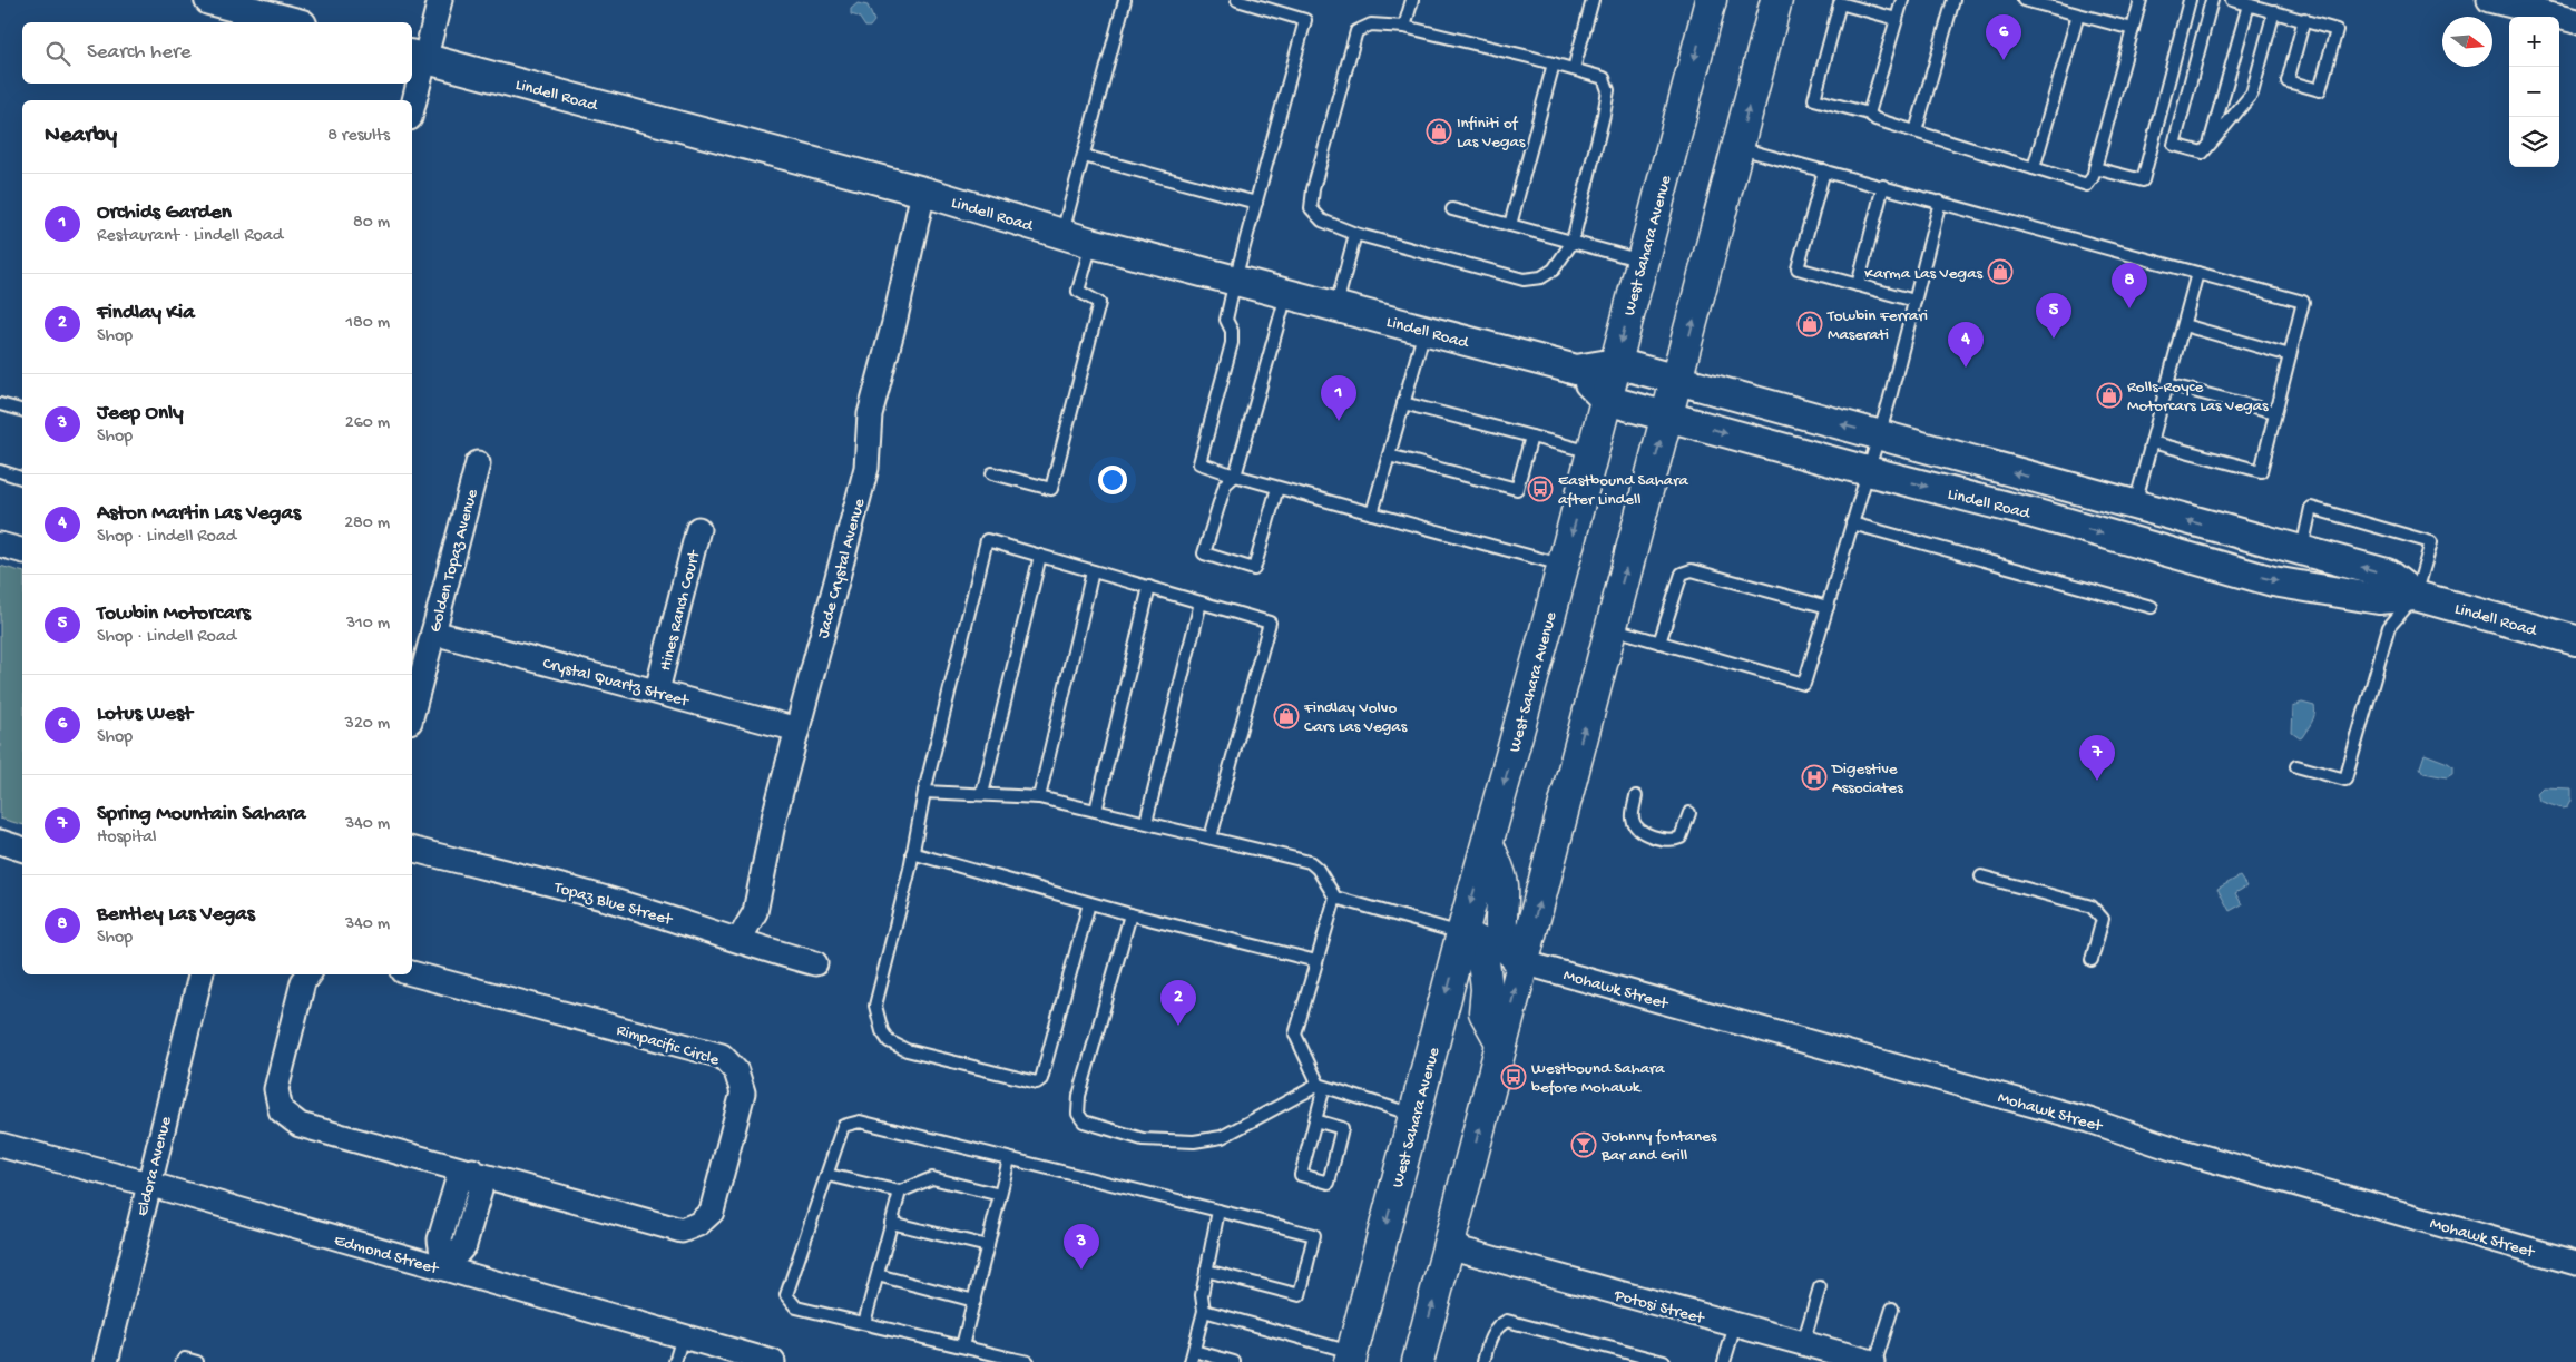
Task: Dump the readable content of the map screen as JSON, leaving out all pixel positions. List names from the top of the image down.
{
  "streets": {
    "main road": ["West Sahara Avenue"],
    "street": [
      "Lindell Road",
      "Golden Topaz Avenue",
      "Jade Crystal Avenue",
      "Hines Ranch Court",
      "Crystal Quartz Street",
      "Topaz Blue Street",
      "Mohawk Street",
      "Rimpacific Circle",
      "Eldora Avenue",
      "Edmond Street",
      "Potosi Street"
    ]
  },
  "crossings": [
    ["Lindell Road", "West Sahara Avenue"],
    ["Lindell Road", "Jade Crystal Avenue"],
    ["Golden Topaz Avenue", "Crystal Quartz Street"],
    ["Jade Crystal Avenue", "Crystal Quartz Street"],
    ["Jade Crystal Avenue", "Topaz Blue Street"],
    ["Hines Ranch Court", "Crystal Quartz Street"],
    ["Eldora Avenue", "Edmond Street"]
  ],
  "places": {
    "shop": [
      "Infiniti of Las Vegas",
      "Karma Las Vegas",
      "Towbin Ferrari Maserati",
      "Rolls-Royce Motorcars Las Vegas",
      "Findlay Volvo Cars Las Vegas"
    ],
    "bus stop": ["Eastbound Sahara after Lindell", "Westbound Sahara before Mohawk"],
    "hospital": ["Digestive Associates"],
    "bar": ["Johnny fontanes Bar and Grill"]
  },
  "north": "right",
  "page": {
    "pins": [
      "6",
      "8",
      "5",
      "4",
      "1",
      "7",
      "2",
      "3"
    ],
    "map_buttons": ["+", "−"],
    "search": "Search here",
    "heading": ["Nearby", "8 results"],
    "list": [
      {
        "mark": "1",
        "name": "Orchids Garden",
        "note": "Restaurant · Lindell Road",
        "value": "80 m"
      },
      {
        "mark": "2",
        "name": "Findlay Kia",
        "note": "Shop",
        "value": "180 m"
      },
      {
        "mark": "3",
        "name": "Jeep Only",
        "note": "Shop",
        "value": "260 m"
      },
      {
        "mark": "4",
        "name": "Aston Martin Las Vegas",
        "note": "Shop · Lindell Road",
        "value": "280 m"
      },
      {
        "mark": "5",
        "name": "Towbin Motorcars",
        "note": "Shop · Lindell Road",
        "value": "310 m"
      },
      {
        "mark": "6",
        "name": "Lotus West",
        "note": "Shop",
        "value": "320 m"
      },
      {
        "mark": "7",
        "name": "Spring Mountain Sahara",
        "note": "Hospital",
        "value": "340 m"
      },
      {
        "mark": "8",
        "name": "Bentley Las Vegas",
        "note": "Shop",
        "value": "340 m"
      }
    ]
  }
}
